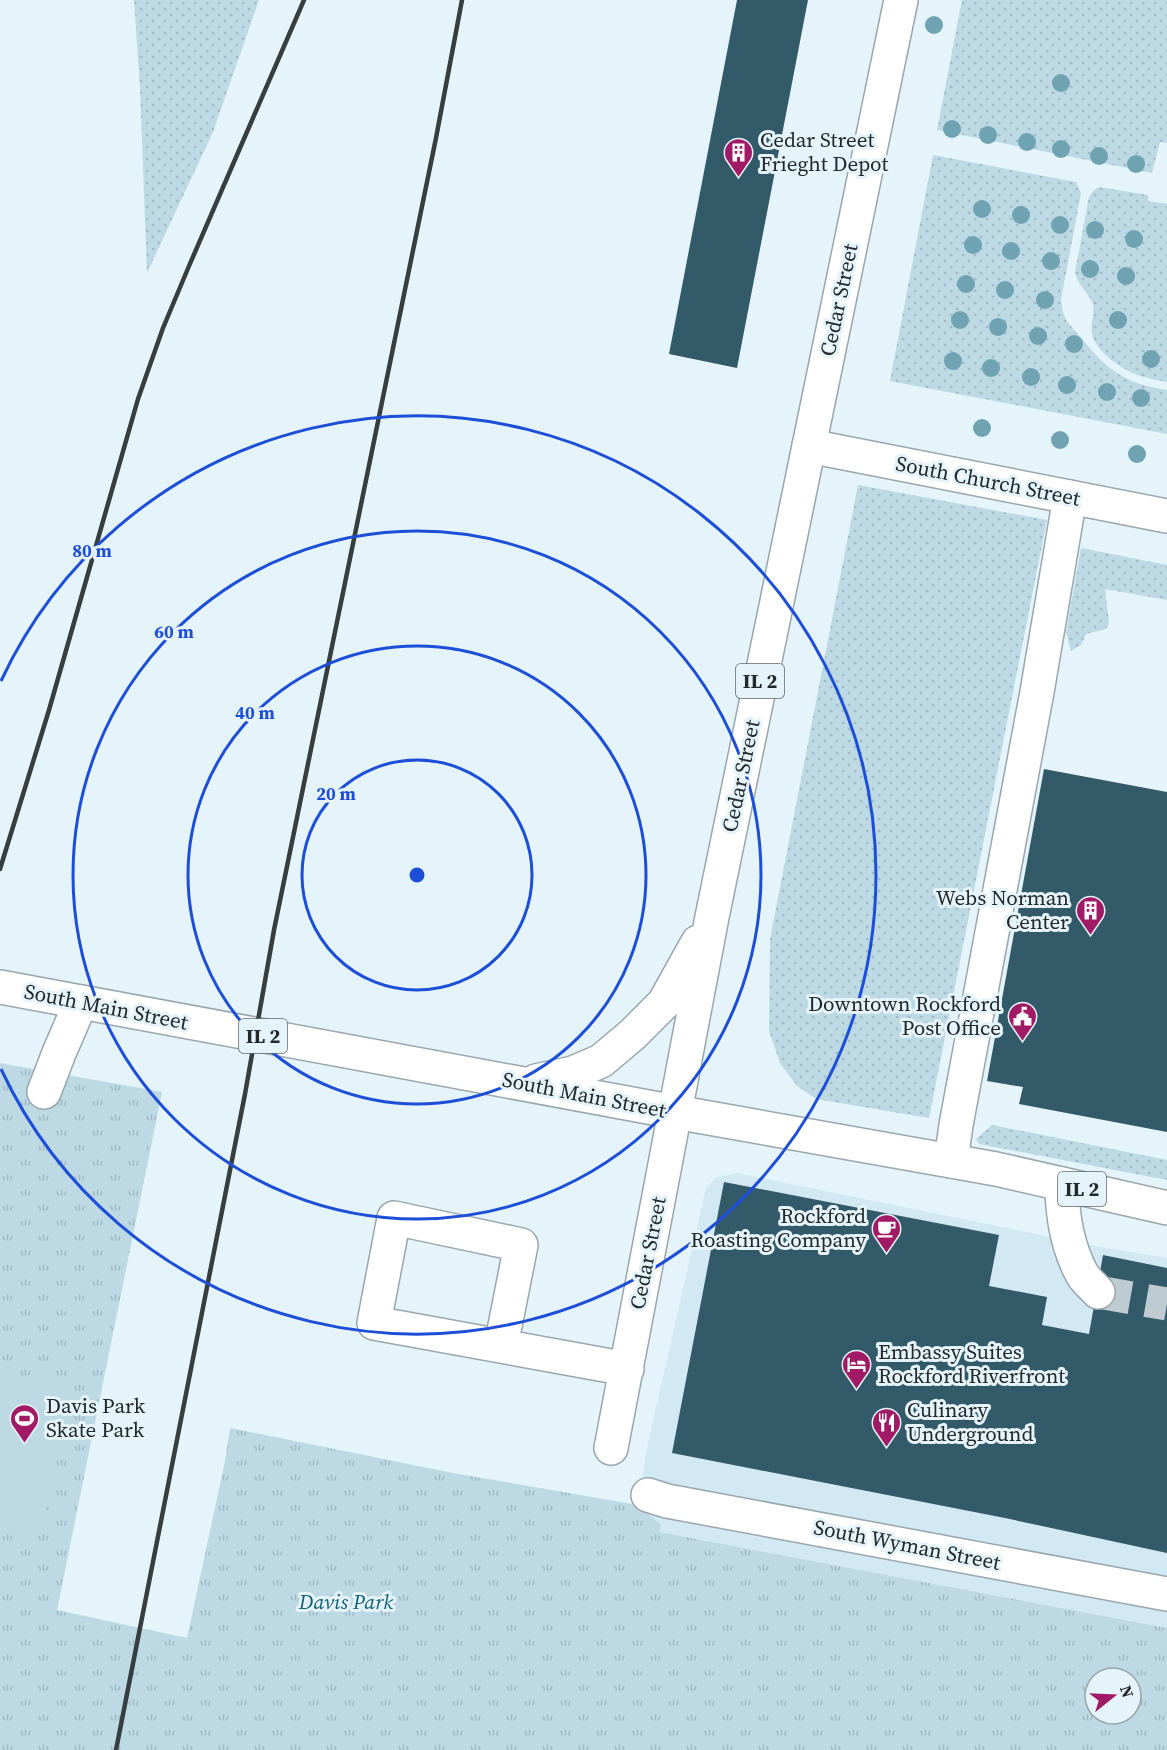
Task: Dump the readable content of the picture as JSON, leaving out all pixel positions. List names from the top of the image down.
{
  "streets": {
    "main road": [
      "Cedar Street",
      "South Church Street",
      "IL 2",
      "South Main Street",
      "South Wyman Street"
    ]
  },
  "crossings": [
    ["Cedar Street", "South Church Street"],
    ["Cedar Street", "IL 2"],
    ["Cedar Street", "South Main Street"],
    ["IL 2", "South Main Street"]
  ],
  "parks": ["Davis Park"],
  "places": {
    "building": ["Cedar Street Frieght Depot", "Webs Norman Center"],
    "public building": ["Downtown Rockford Post Office"],
    "cafe": ["Rockford Roasting Company"],
    "hotel": ["Embassy Suites Rockford Riverfront"],
    "sports": ["Davis Park Skate Park"],
    "restaurant": ["Culinary Underground"]
  },
  "north": "right",
  "rings": [
    "80 m",
    "60 m",
    "40 m",
    "20 m"
  ]
}
